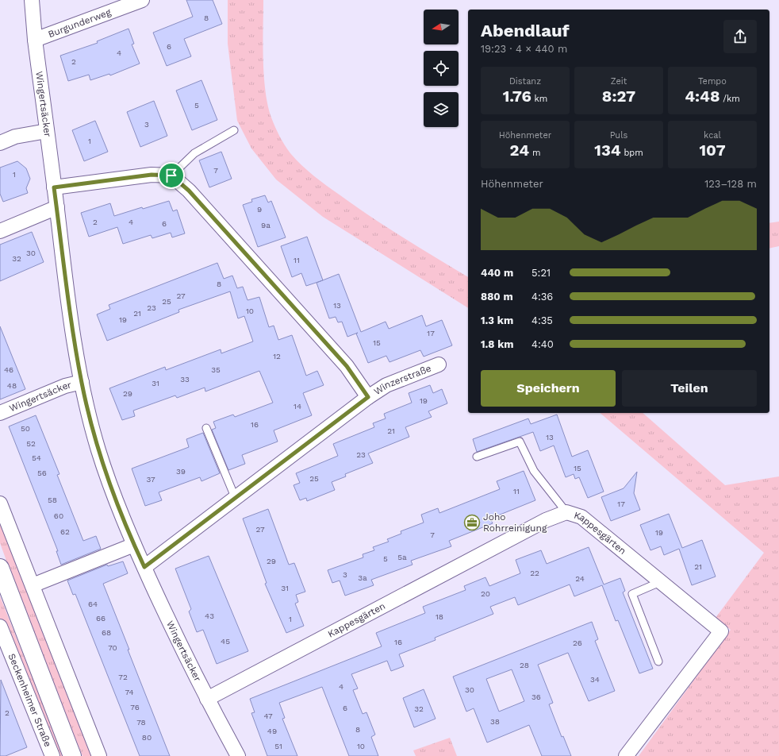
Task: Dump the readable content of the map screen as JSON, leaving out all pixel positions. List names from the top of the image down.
{
  "streets": {
    "street": [
      "Burgunderweg",
      "Wingertsäcker",
      "Winzerstraße",
      "Kappesgärten",
      "Seckenheimer Straße"
    ]
  },
  "crossings": [
    ["Burgunderweg", "Wingertsäcker"],
    ["Wingertsäcker", "Winzerstraße"],
    ["Wingertsäcker", "Kappesgärten"]
  ],
  "places": {
    "office": ["Joho Rohrreinigung"]
  },
  "house_numbers": [
    "8",
    "6",
    "4",
    "2",
    "5",
    "3",
    "1",
    "7",
    "1",
    "9",
    "2",
    "4",
    "6",
    "9a",
    "30",
    "32",
    "11",
    "8",
    "27",
    "25",
    "13",
    "23",
    "10",
    "21",
    "19",
    "17",
    "15",
    "12",
    "46",
    "35",
    "33",
    "31",
    "48",
    "29",
    "19",
    "14",
    "16",
    "50",
    "21",
    "13",
    "52",
    "23",
    "54",
    "15",
    "39",
    "56",
    "25",
    "37",
    "11",
    "58",
    "17",
    "60",
    "27",
    "62",
    "19",
    "7",
    "5a",
    "5",
    "29",
    "21",
    "22",
    "3",
    "3a",
    "24",
    "31",
    "20",
    "64",
    "43",
    "18",
    "66",
    "1",
    "68",
    "45",
    "16",
    "26",
    "70",
    "28",
    "72",
    "34",
    "4",
    "30",
    "74",
    "36",
    "76",
    "6",
    "32",
    "2",
    "47",
    "38",
    "78",
    "8",
    "49",
    "80",
    "51",
    "10"
  ],
  "north": "left",
  "page": {
    "heading": ["Abendlauf", "19:23 · 4 × 440 m"],
    "stats": [
      ["Distanz", "1.76 km"],
      ["Zeit", "8:27"],
      ["Tempo", "4:48 /km"],
      ["Höhenmeter", "24 m"],
      ["Puls", "134 bpm"],
      ["kcal", "107"]
    ],
    "chart": ["Höhenmeter", "123–128 m"],
    "list": [
      {
        "name": "440 m",
        "note": "5:21"
      },
      {
        "name": "880 m",
        "note": "4:36"
      },
      {
        "name": "1.3 km",
        "note": "4:35"
      },
      {
        "name": "1.8 km",
        "note": "4:40"
      }
    ],
    "buttons": ["Speichern", "Teilen"]
  }
}
